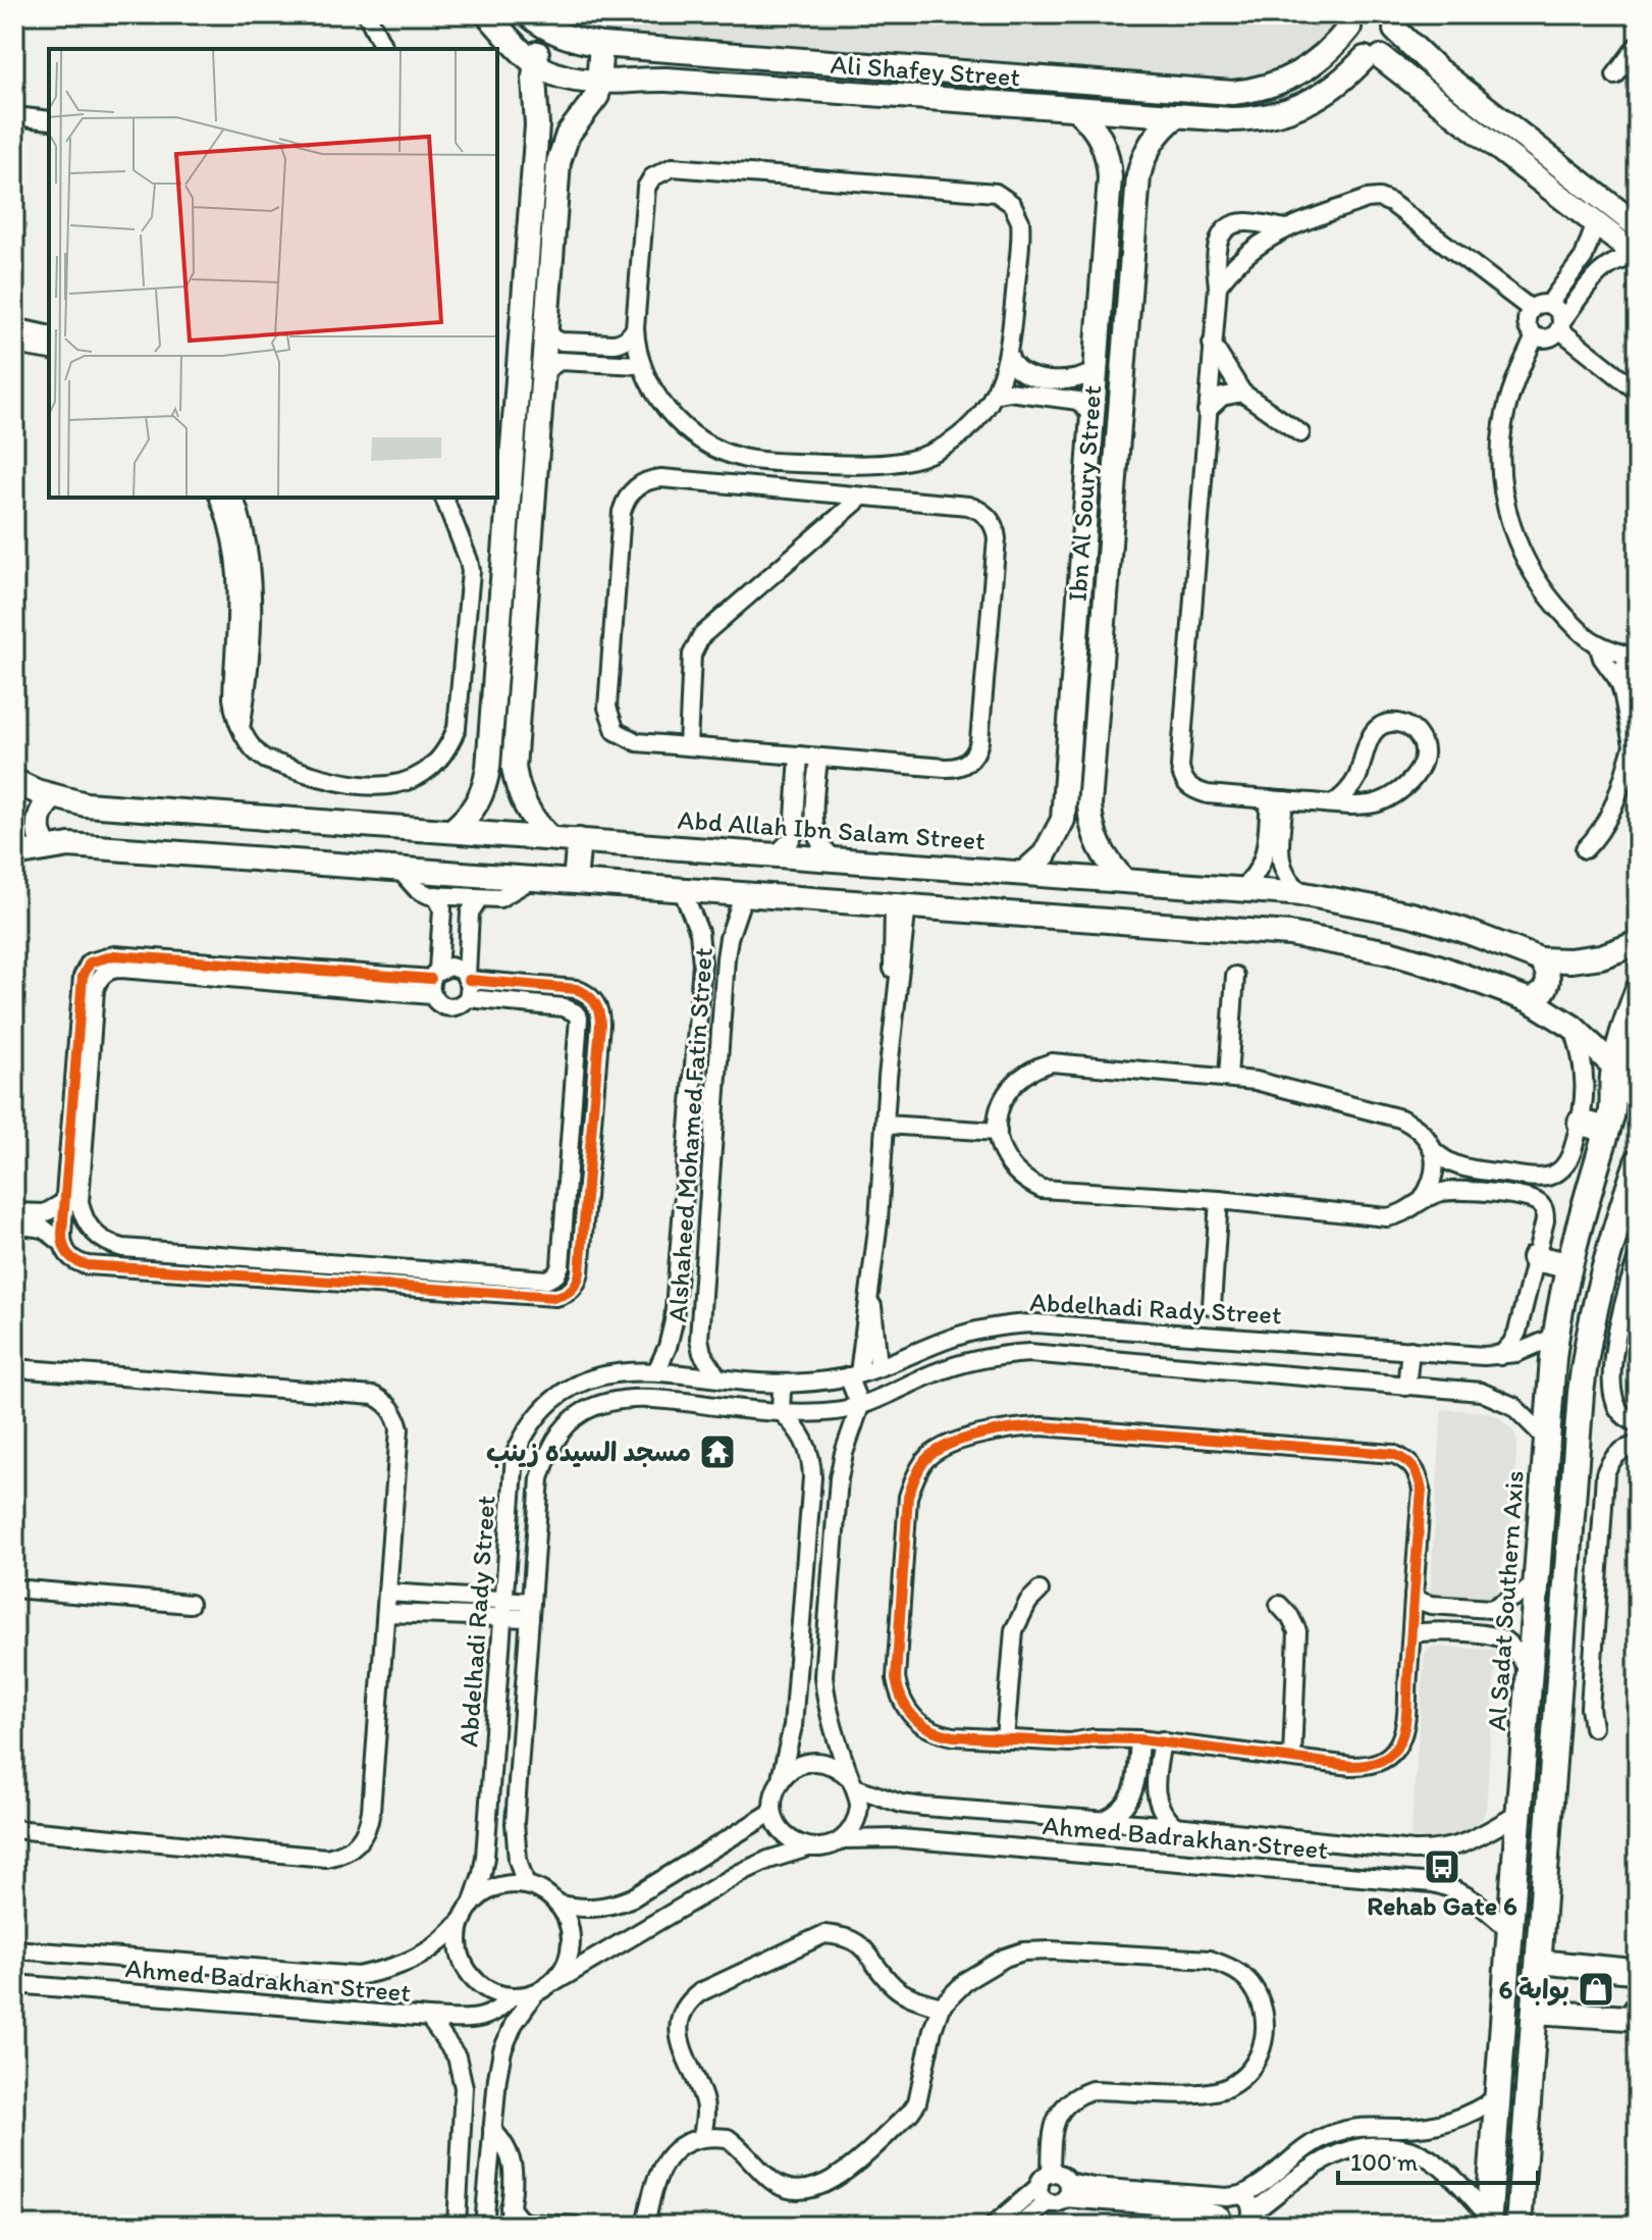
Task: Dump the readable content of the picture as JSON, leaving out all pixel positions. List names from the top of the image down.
{
  "streets": {
    "main road": ["Al Sadat Southern Axis"],
    "street": [
      "Ali Shafey Street",
      "Ibn Al Soury Street",
      "Abd Allah Ibn Salam Street",
      "Alshaheed Mohamed Fatin Street",
      "Abdelhadi Rady Street",
      "Ahmed Badrakhan Street"
    ]
  },
  "crossings": [
    ["Ali Shafey Street", "Ibn Al Soury Street"],
    ["Ibn Al Soury Street", "Abd Allah Ibn Salam Street"],
    ["Alshaheed Mohamed Fatin Street", "Abdelhadi Rady Street"],
    ["Abdelhadi Rady Street", "Al Sadat Southern Axis"],
    ["Abdelhadi Rady Street", "Ahmed Badrakhan Street"],
    ["Al Sadat Southern Axis", "Ahmed Badrakhan Street"]
  ],
  "places": {
    "temple": ["مسجد السيده زينب"],
    "bus stop": ["Rehab Gate 6"],
    "shop": ["بوابة 6"]
  },
  "scale_bar": "100 m"
}
